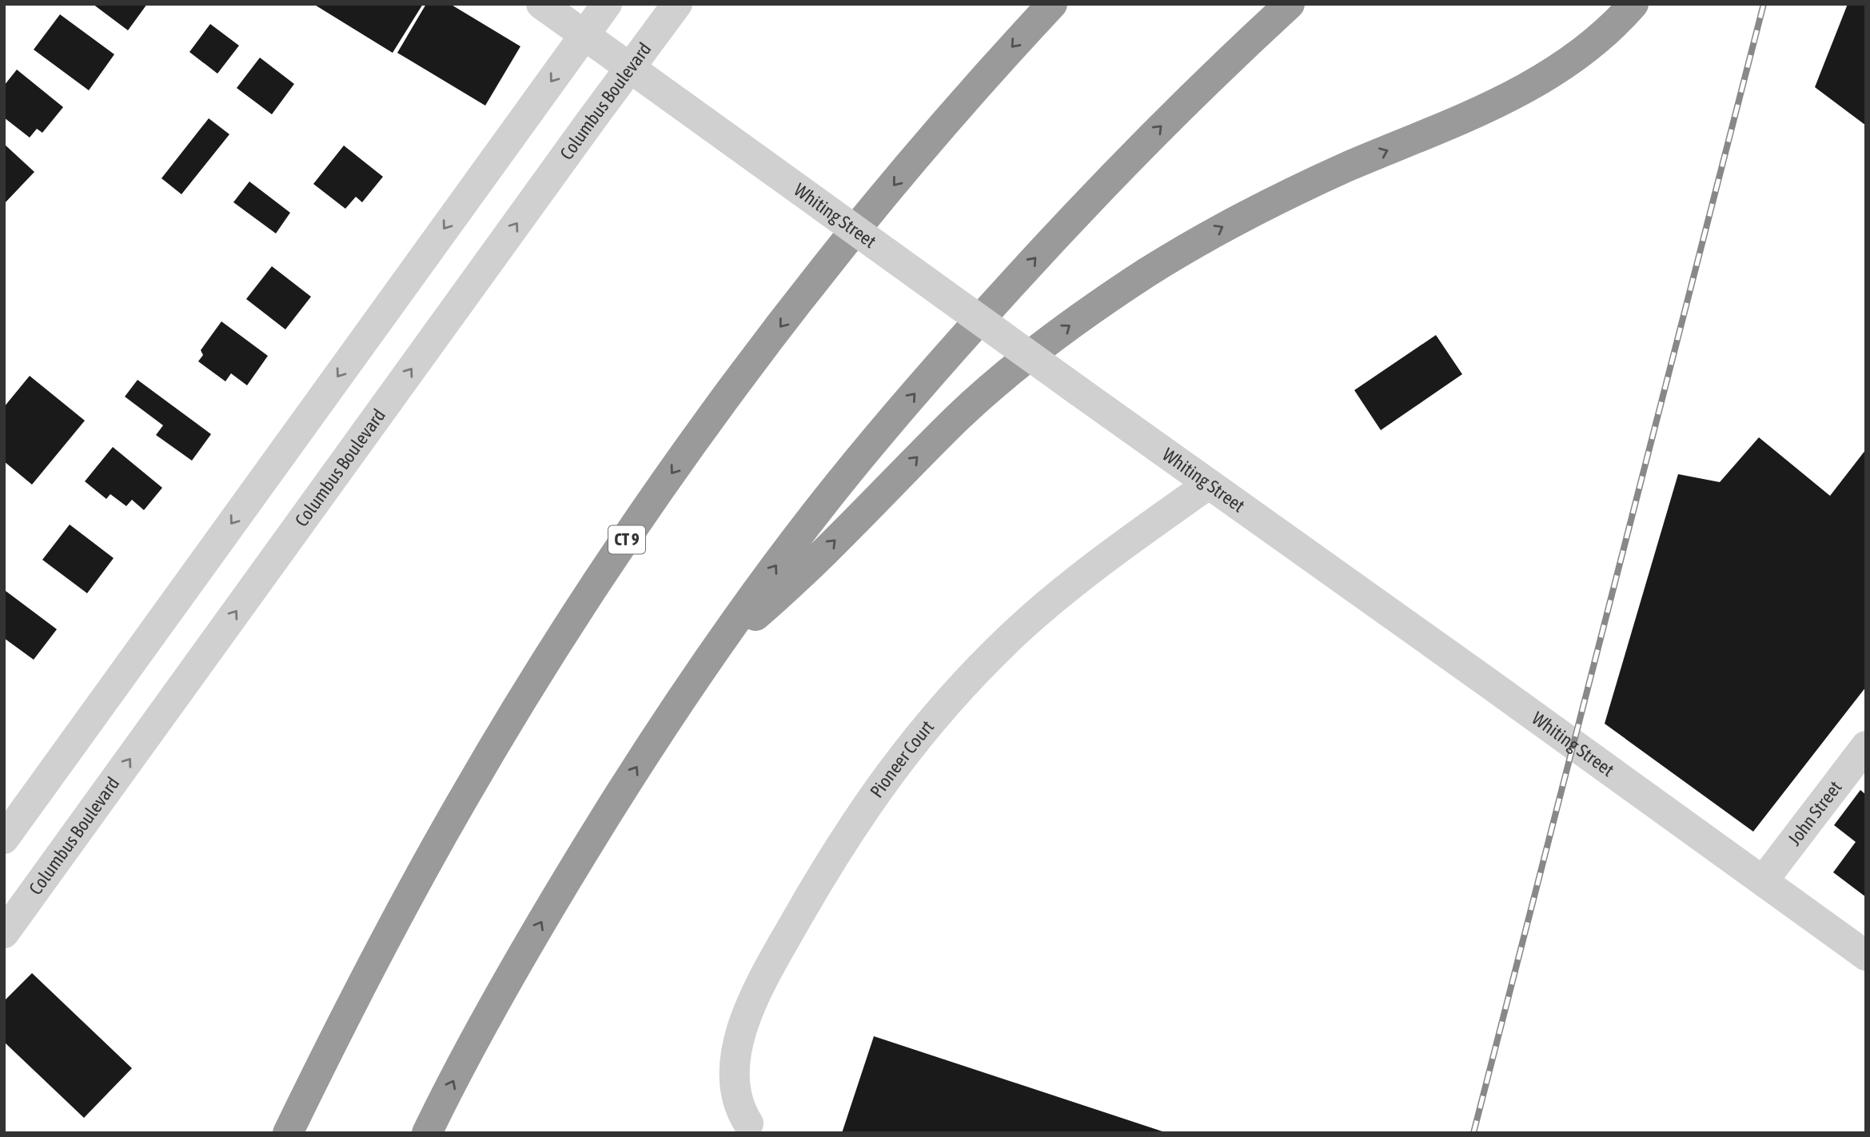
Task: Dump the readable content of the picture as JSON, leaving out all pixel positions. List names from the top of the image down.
{
  "streets": {
    "highway": ["CT 9"],
    "street": [
      "Columbus Boulevard",
      "Whiting Street",
      "Pioneer Court",
      "John Street"
    ]
  },
  "crossings": [
    ["Columbus Boulevard", "Whiting Street"],
    ["Whiting Street", "Pioneer Court"],
    ["Whiting Street", "John Street"]
  ]
}
